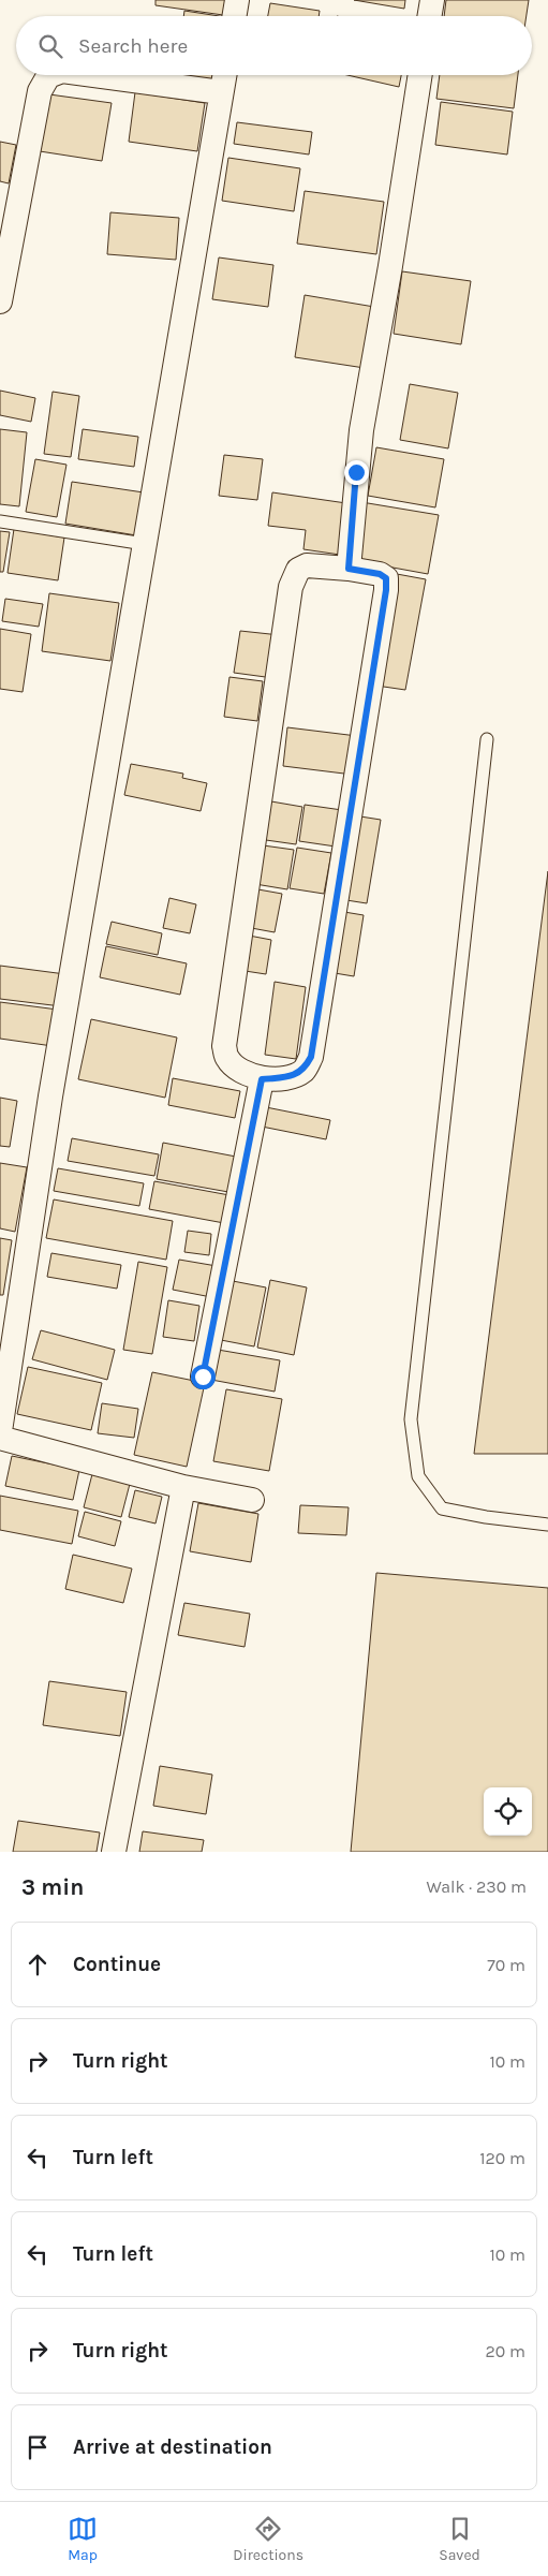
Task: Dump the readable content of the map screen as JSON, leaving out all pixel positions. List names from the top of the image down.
{
  "page": {
    "search": "Search here",
    "heading": ["3 min", "Walk · 230 m"],
    "list": [
      ["Continue", "70 m"],
      ["Turn right", "10 m"],
      ["Turn left", "120 m"],
      ["Turn left", "10 m"],
      ["Turn right", "20 m"],
      "Arrive at destination"
    ],
    "nav": ["Map", "Directions", "Saved"]
  }
}
